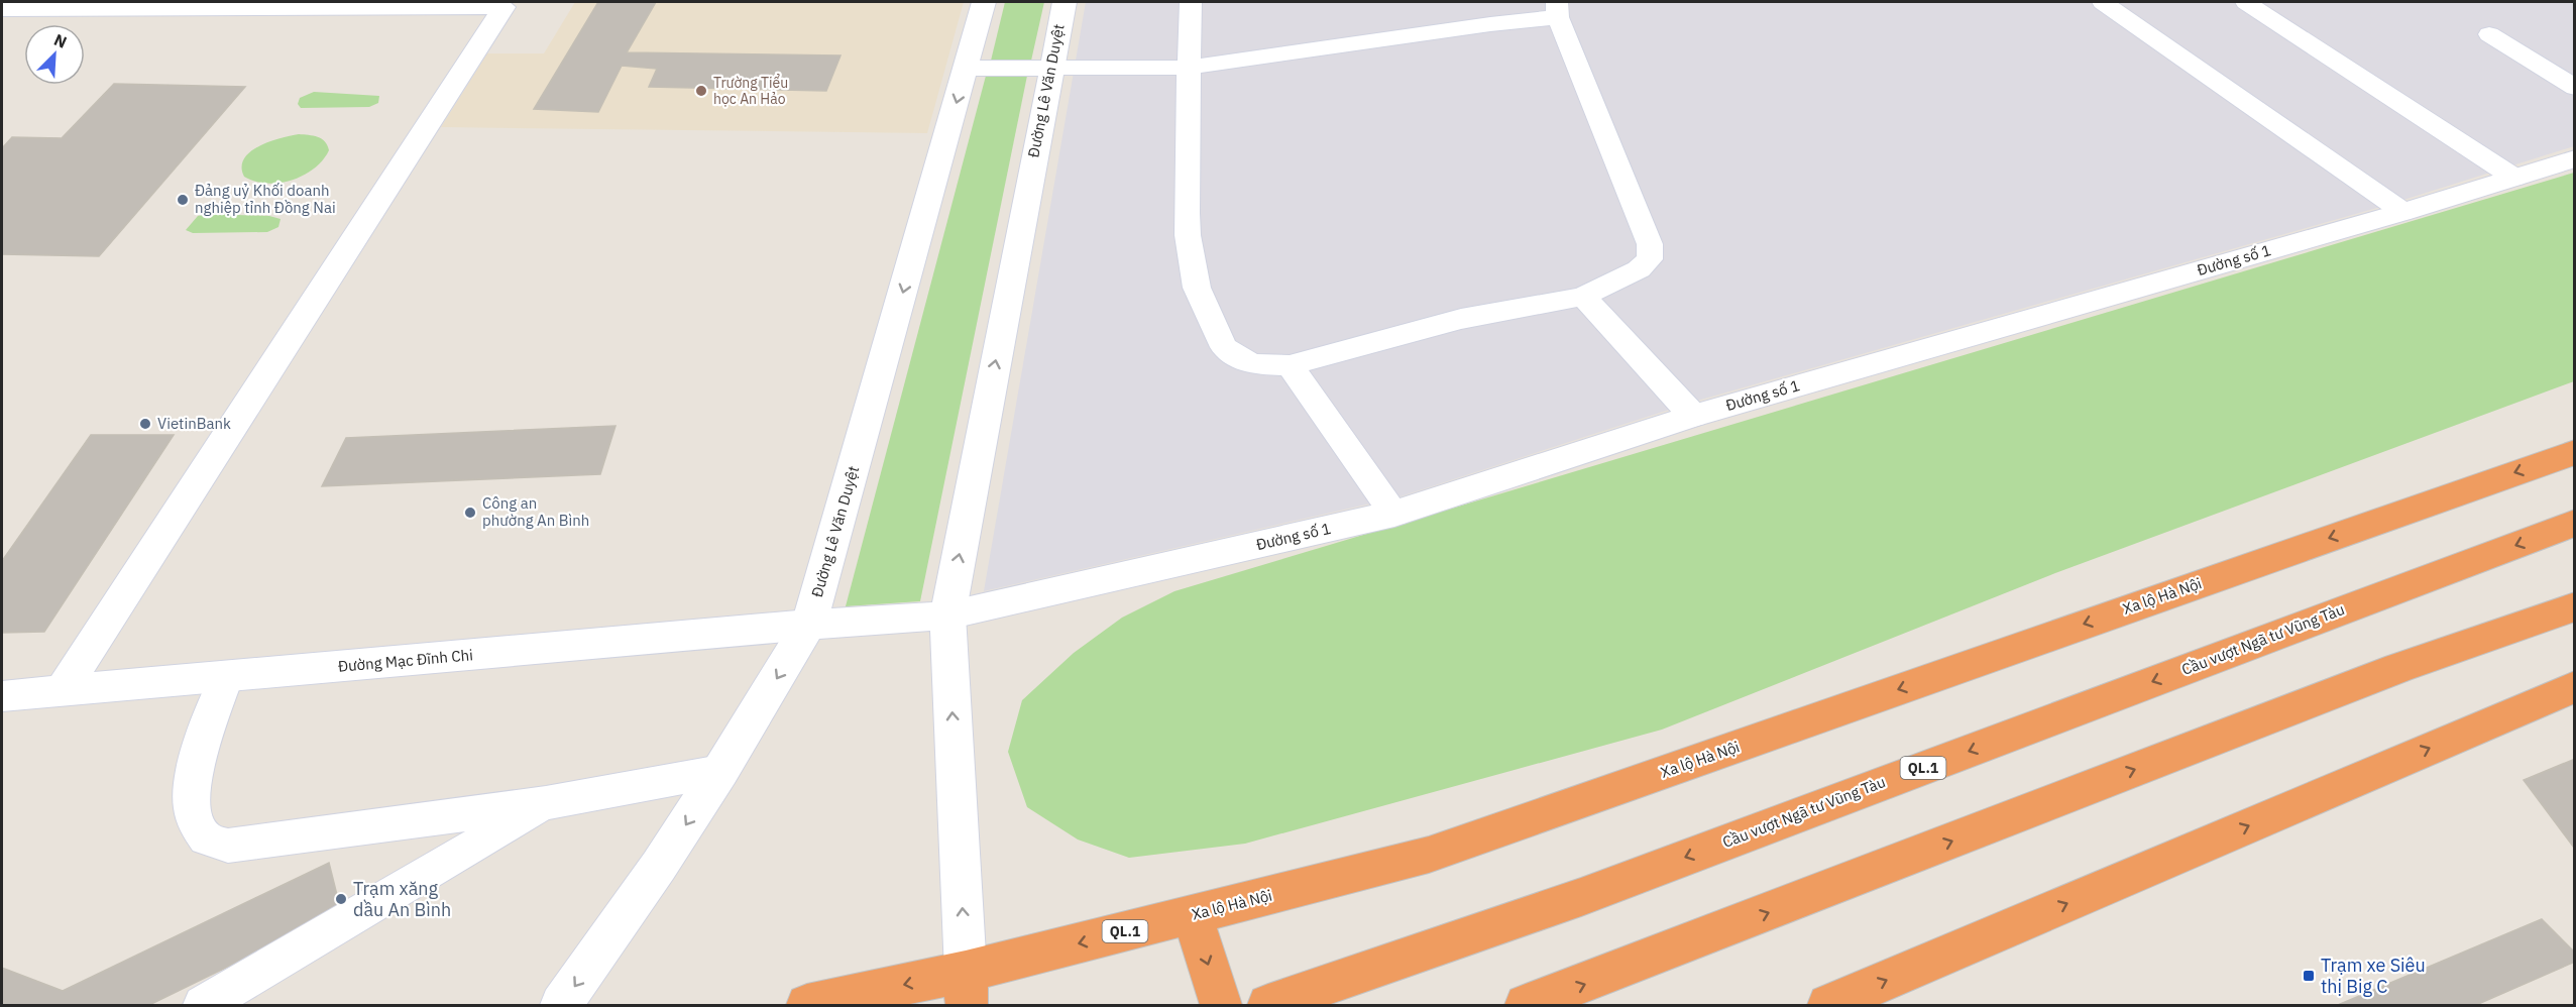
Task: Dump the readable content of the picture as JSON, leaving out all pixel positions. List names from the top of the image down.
{
  "streets": {
    "highway": ["Xa lộ Hà Nội", "Cầu vượt Ngã tư Vũng Tàu", "QL.1"],
    "street": ["Đường Lê Văn Duyệt", "Đường số 1", "Đường Mạc Đĩnh Chi"]
  },
  "crossings": [
    ["Đường Lê Văn Duyệt", "Đường số 1"],
    ["Đường Lê Văn Duyệt", "Xa lộ Hà Nội"],
    ["Đường Lê Văn Duyệt", "Đường Mạc Đĩnh Chi"],
    ["Đường số 1", "Đường Mạc Đĩnh Chi"]
  ],
  "places": {
    "other": [
      "Trường Tiểu học An Hảo",
      "Đảng uỷ Khối doanh nghiệp tỉnh Đồng Nai",
      "VietinBank",
      "Công an phường An Bình",
      "Trạm xăng dầu An Bình"
    ],
    "transit": ["Trạm xe Siêu thị Big C"]
  },
  "north": "top right"
}
